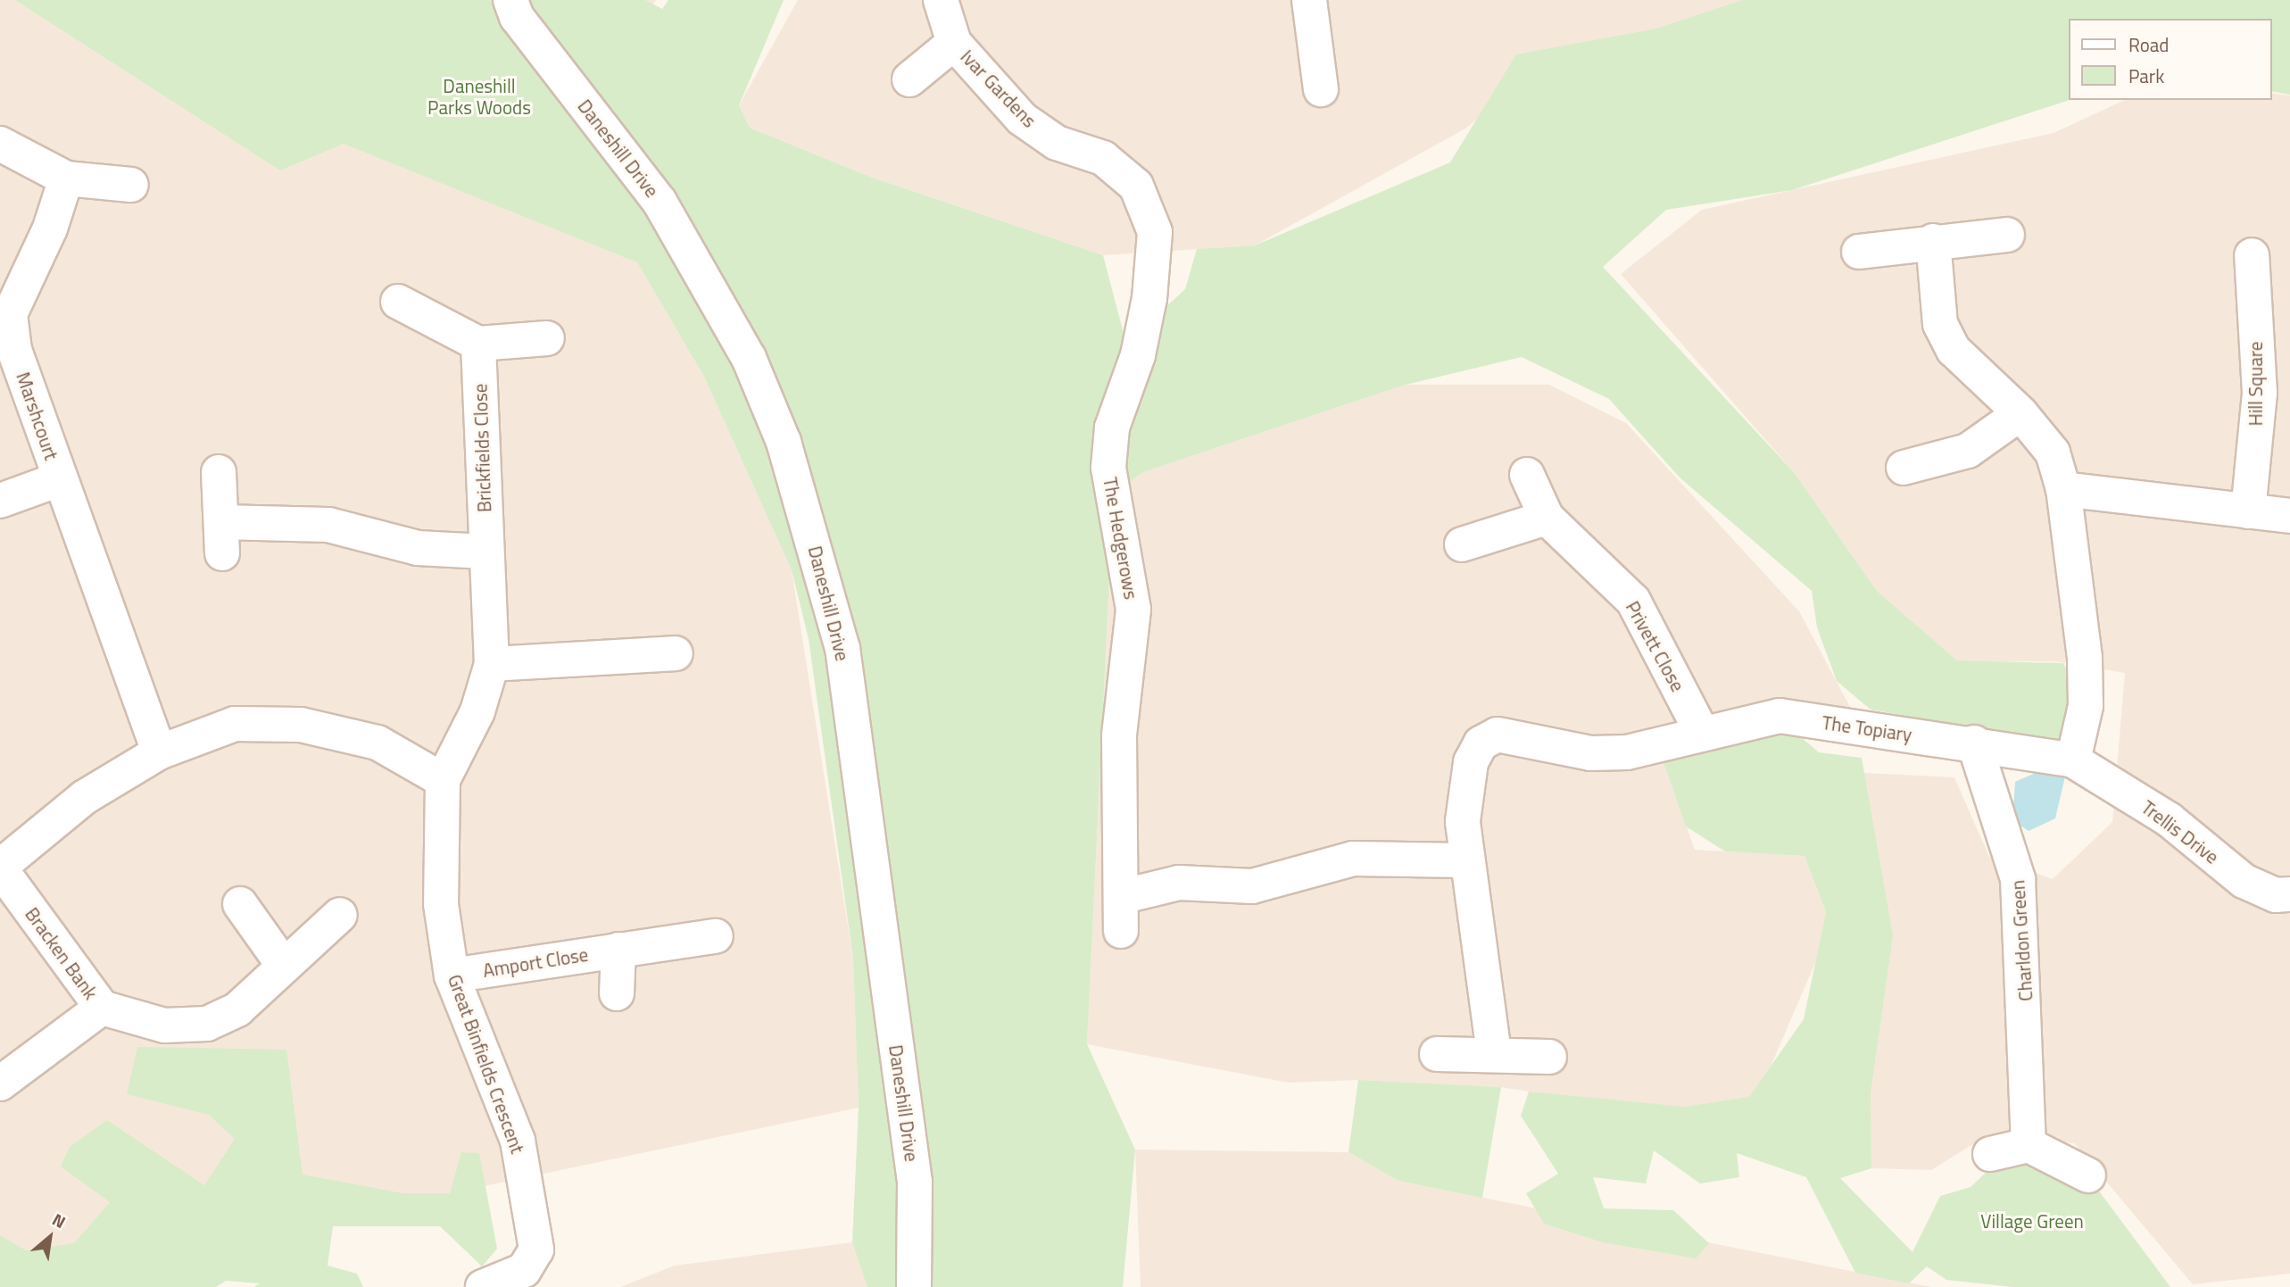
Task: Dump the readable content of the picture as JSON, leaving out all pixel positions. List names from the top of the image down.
{
  "streets": {
    "street": [
      "Ivar Gardens",
      "Daneshill Drive",
      "Hill Square",
      "Marshcourt",
      "Brickfields Close",
      "The Hedgerows",
      "Privett Close",
      "The Topiary",
      "Trellis Drive",
      "Charldon Green",
      "Bracken Bank",
      "Amport Close",
      "Great Binfields Crescent"
    ]
  },
  "crossings": [
    ["Ivar Gardens", "The Hedgerows"],
    ["Brickfields Close", "Great Binfields Crescent"],
    ["Privett Close", "The Topiary"],
    ["The Topiary", "Trellis Drive"],
    ["The Topiary", "Charldon Green"],
    ["Amport Close", "Great Binfields Crescent"]
  ],
  "parks": ["Daneshill Parks Woods", "Village Green"],
  "legend": ["Road", "Park"],
  "north": "top right"
}
